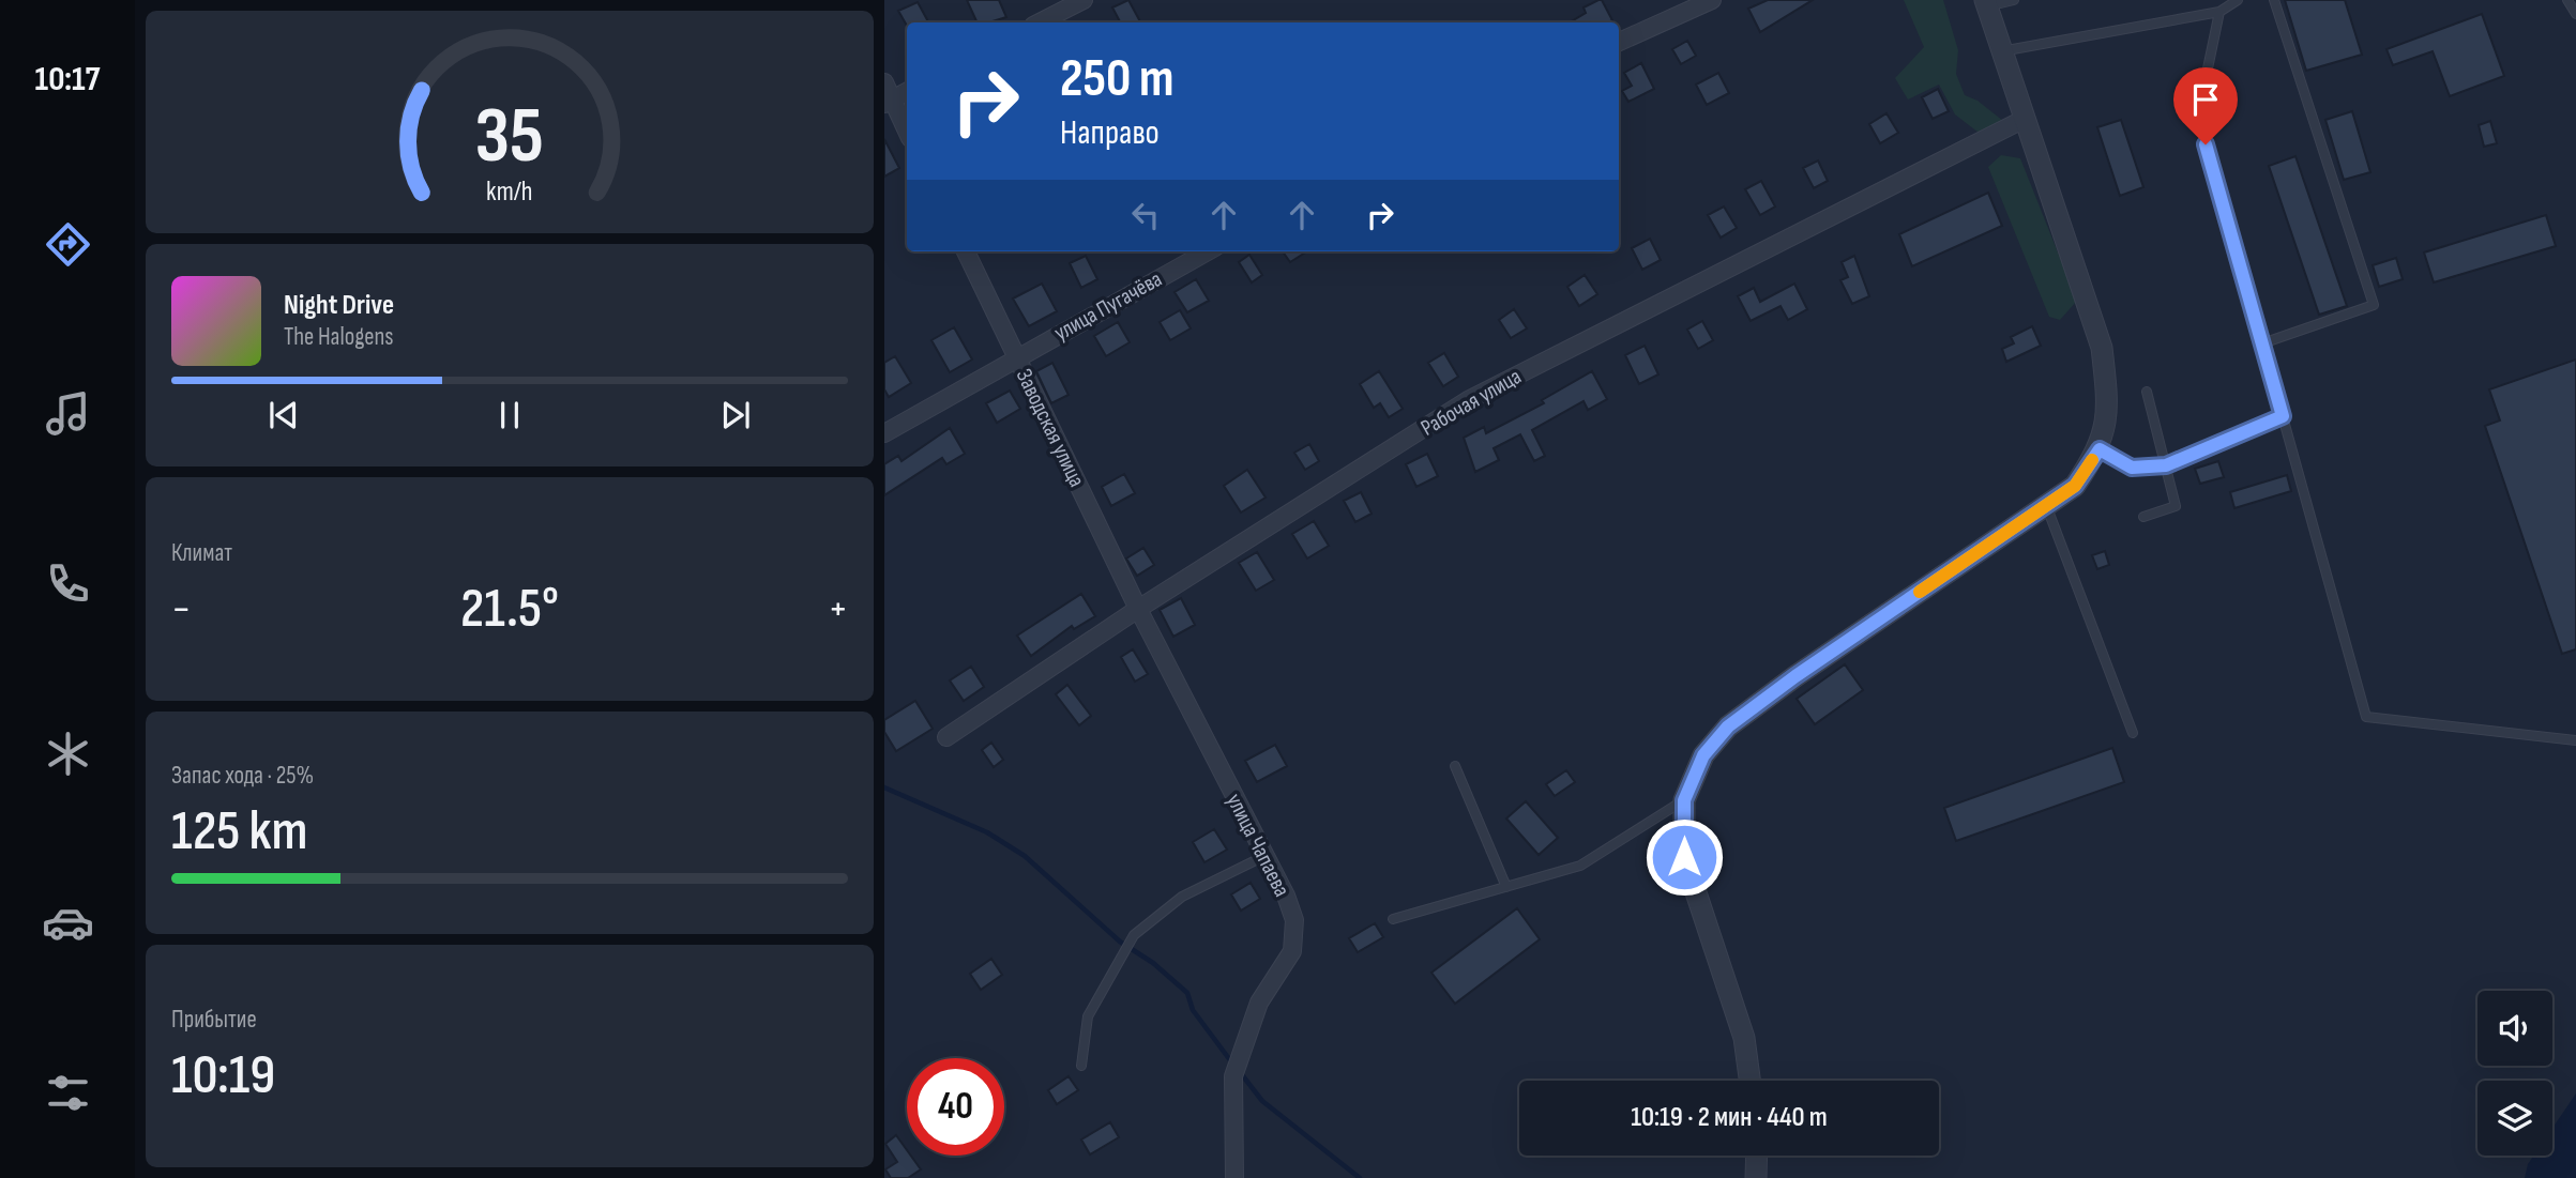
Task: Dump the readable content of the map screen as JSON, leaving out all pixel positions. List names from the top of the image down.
{
  "streets": {
    "street": [
      "улица Пугачёва",
      "Рабочая улица",
      "Заводская улица",
      "улица Чапаева"
    ]
  },
  "crossings": [
    ["улица Пугачёва", "Заводская улица"],
    ["Рабочая улица", "Заводская улица"],
    ["Рабочая улица", "улица Чапаева"],
    ["Заводская улица", "улица Чапаева"]
  ],
  "page": {
    "tabs": "10:17",
    "turn": ["250 m", "Направо"],
    "song": ["Night Drive", "The Halogens"],
    "tile": [
      "Климат",
      ["Запас хода · 25%", "125 km"],
      ["Прибытие", "10:19"]
    ],
    "heat": ["−", "21.5°", "+"],
    "limit": "40",
    "trip": "10:19 · 2 мин · 440 m",
    "gauge": ["35", "km/h"]
  }
}
